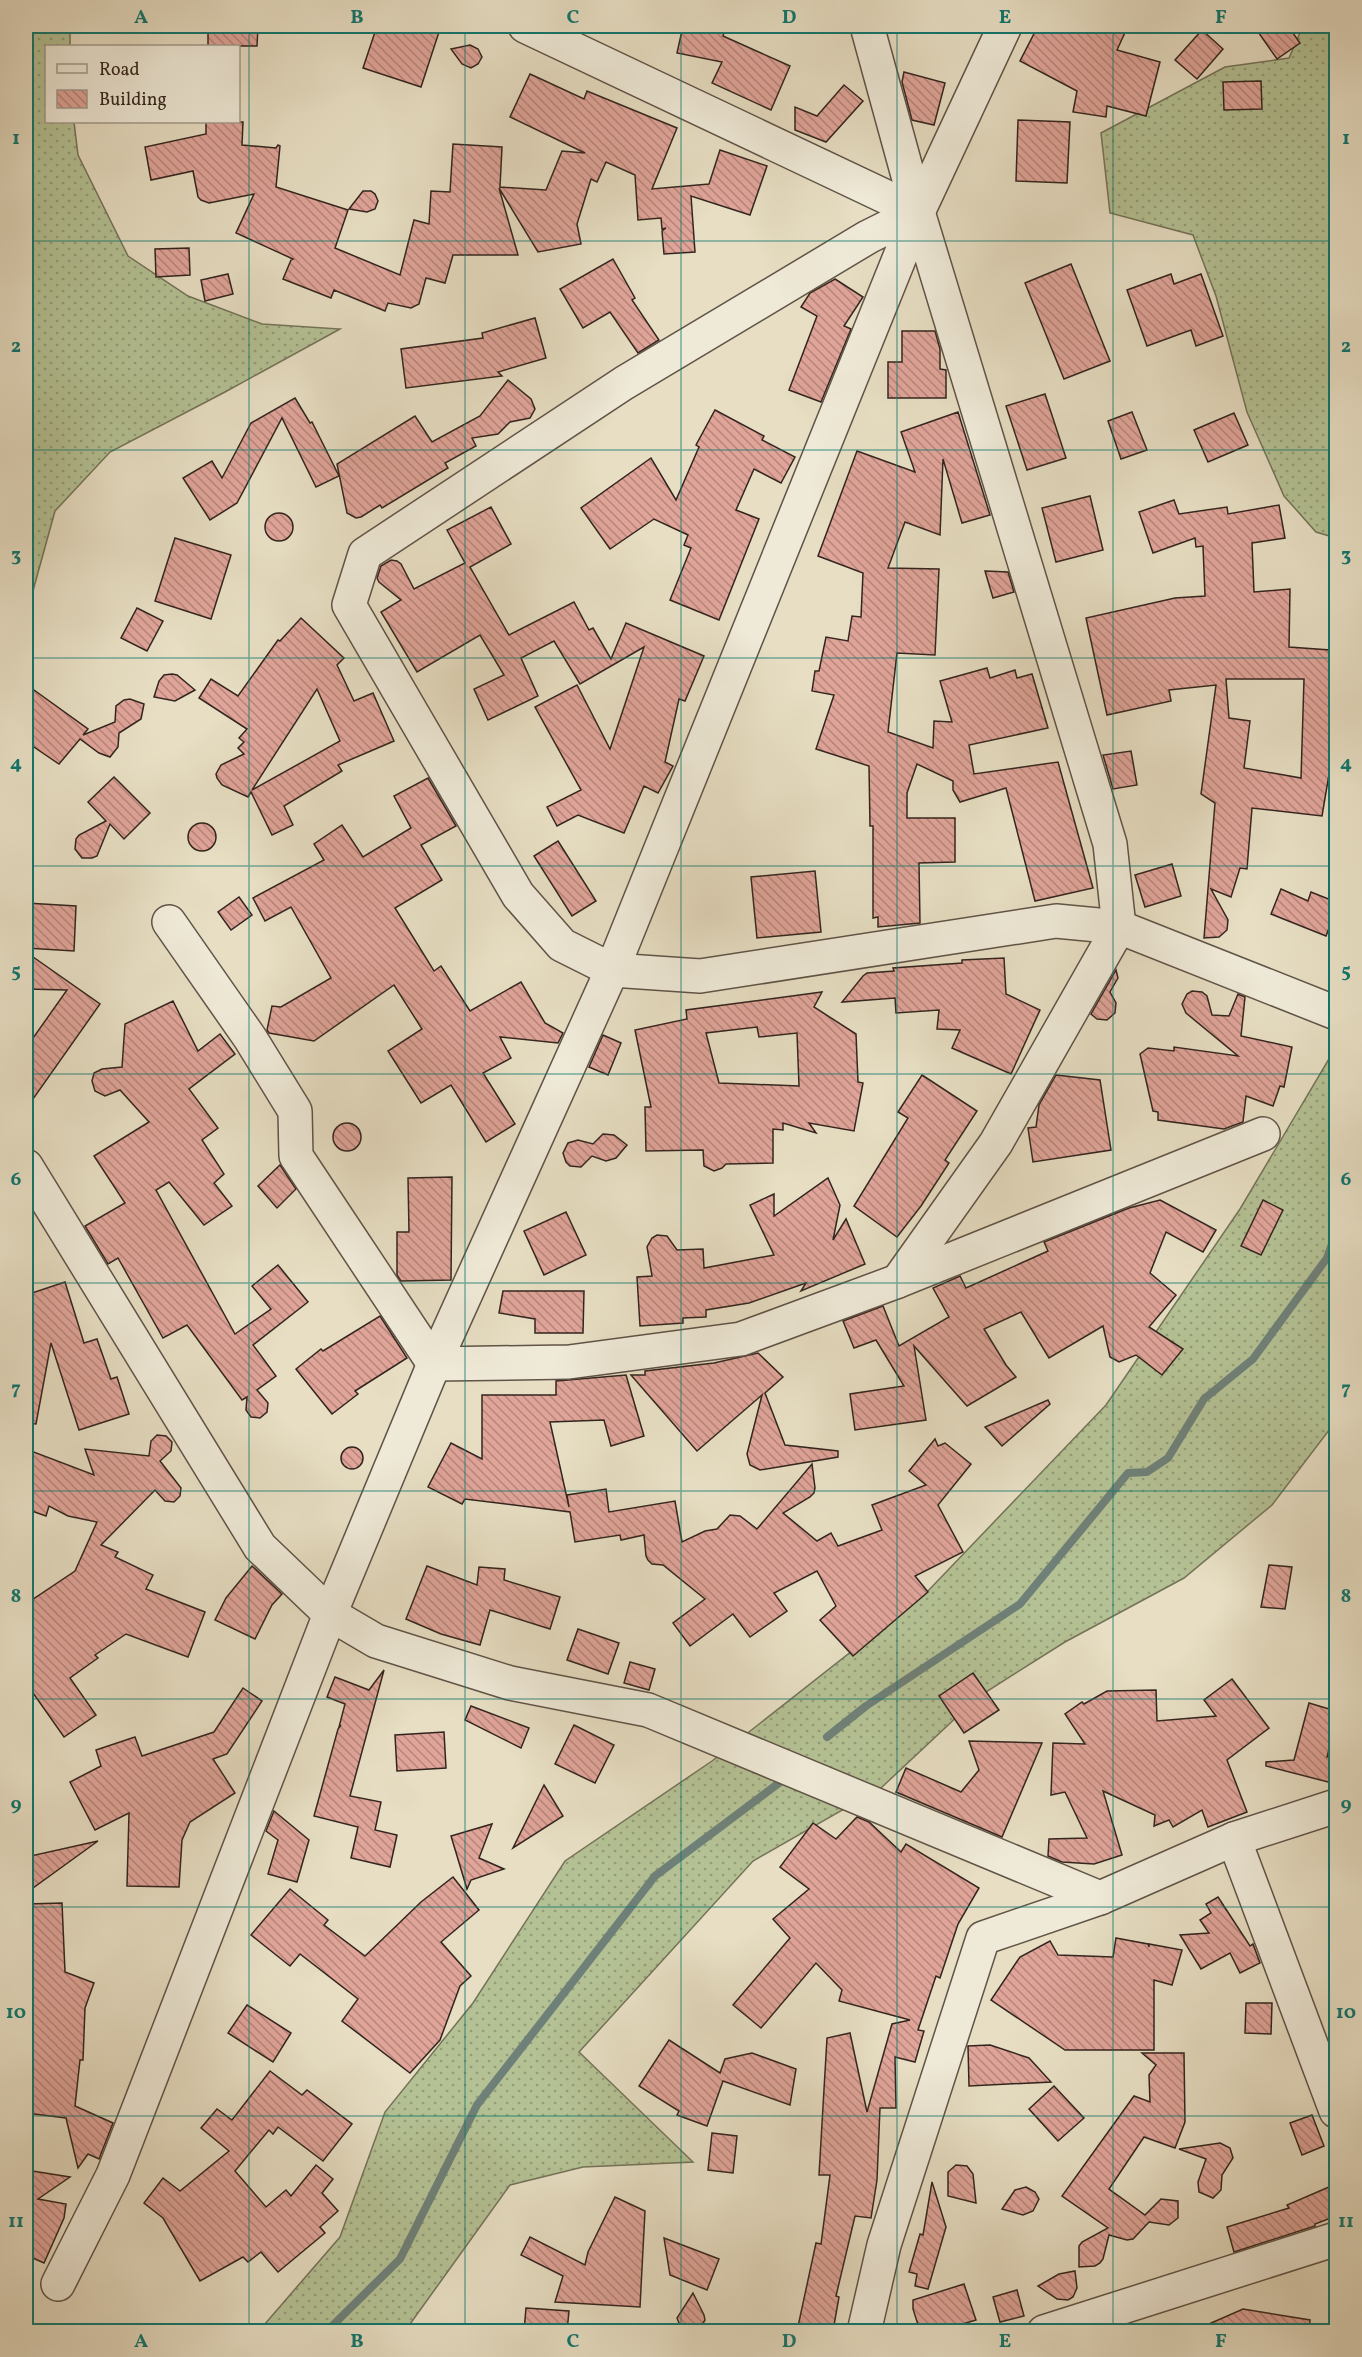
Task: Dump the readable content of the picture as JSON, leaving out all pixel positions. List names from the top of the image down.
{
  "legend": ["Road", "Building"],
  "grid": {
    "columns": [
      "A",
      "B",
      "C",
      "D",
      "E",
      "F"
    ],
    "rows": [
      "1",
      "2",
      "3",
      "4",
      "5",
      "6",
      "7",
      "8",
      "9",
      "10",
      "11"
    ]
  }
}
